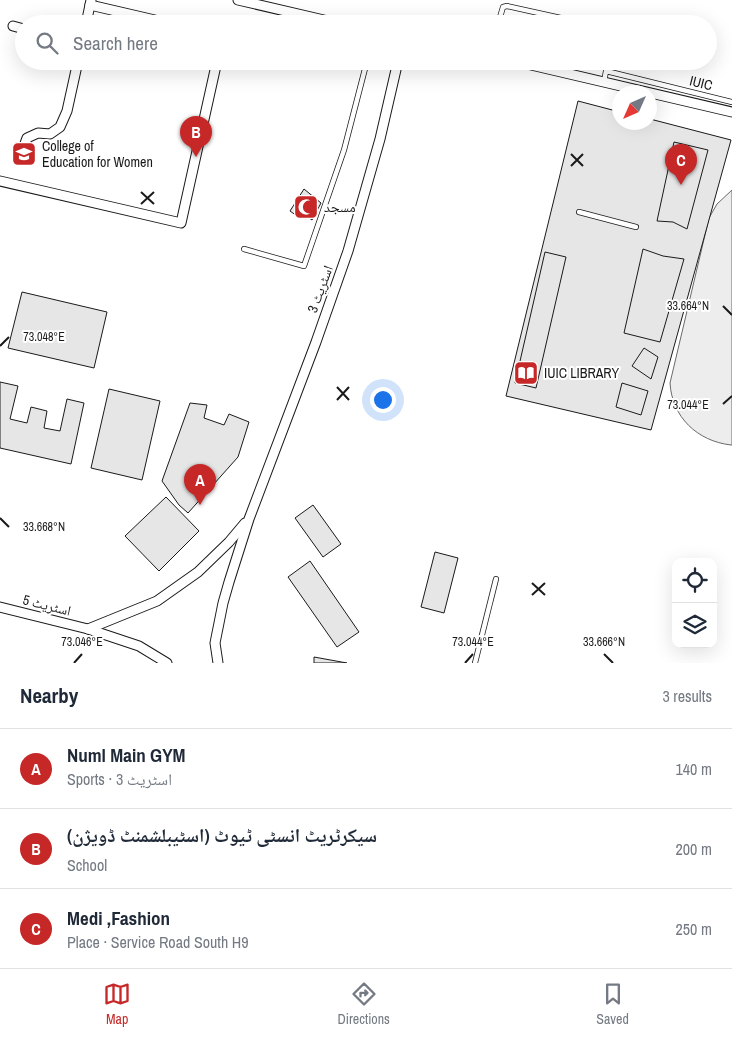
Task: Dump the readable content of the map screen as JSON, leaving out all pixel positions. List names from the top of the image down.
{
  "streets": {
    "street": ["اسٹریٹ 3", "اسٹریٹ 5"],
    "lane": ["IUIC"]
  },
  "places": {
    "school or university": ["College of Education for Women"],
    "mosque": ["مسجد"],
    "library": ["IUIC LIBRARY"]
  },
  "north": "bottom left",
  "page": {
    "search": "Search here",
    "pins": ["B", "C", "A"],
    "heading": ["Nearby", "3 results"],
    "list": [
      {
        "mark": "A",
        "name": "Numl Main GYM",
        "note": "Sports · اسٹریٹ 3",
        "value": "140 m"
      },
      {
        "mark": "B",
        "name": "سیکرٹریٹ انسٹی ٹیوٹ (اسٹیبلشمنٹ ڈویژن)",
        "note": "School",
        "value": "200 m"
      },
      {
        "mark": "C",
        "name": "Medi ,Fashion",
        "note": "Place · Service Road South H9",
        "value": "250 m"
      }
    ],
    "nav": ["Map", "Directions", "Saved"]
  },
  "coordinates": [
    "33.664°N",
    "73.048°E",
    "73.044°E",
    "33.668°N",
    "73.046°E",
    "33.666°N"
  ]
}
